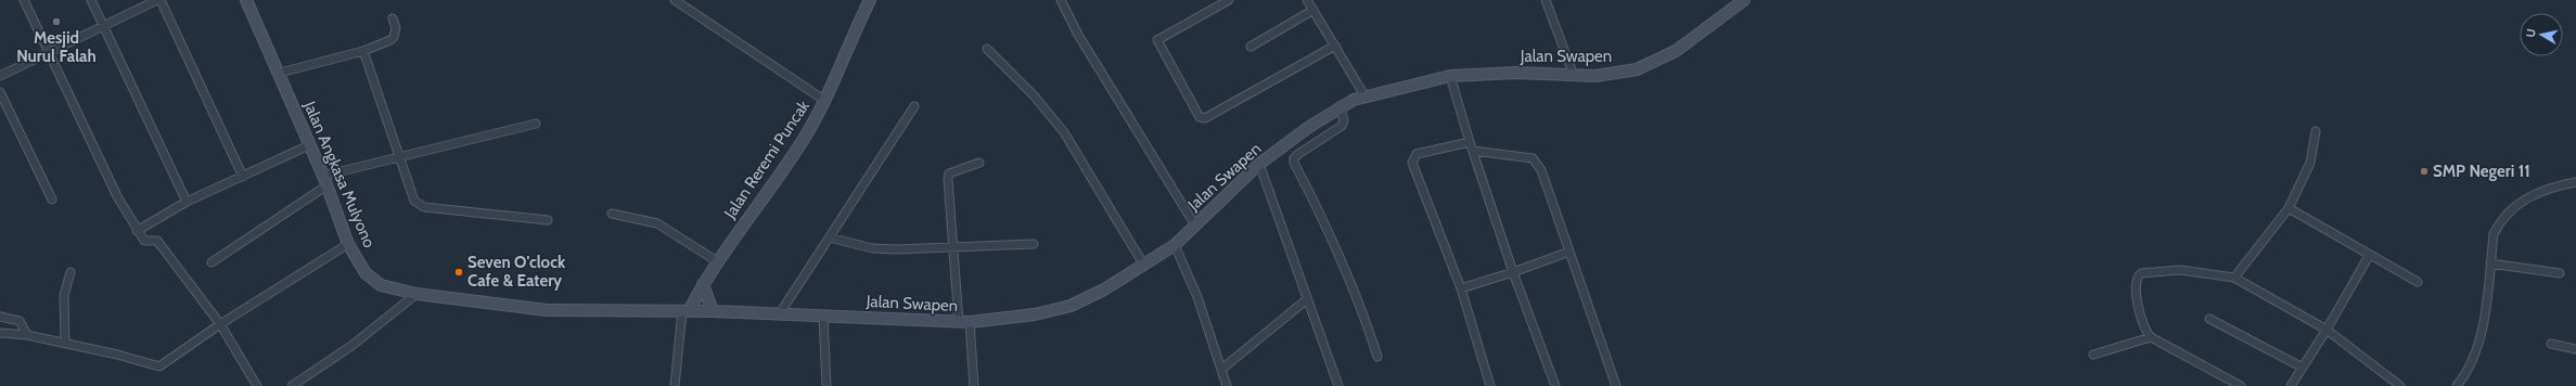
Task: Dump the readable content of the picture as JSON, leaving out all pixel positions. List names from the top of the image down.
{
  "streets": {
    "main road": ["Jalan Swapen", "Jalan Reremi Puncak", "Jalan Angkasa Mulyono"]
  },
  "crossings": [
    ["Jalan Reremi Puncak", "Jalan Angkasa Mulyono"]
  ],
  "places": ["Mesjid Nurul Falah", "SMP Negeri 11", "Seven O'clock Cafe & Eatery"],
  "north": "left"
}
